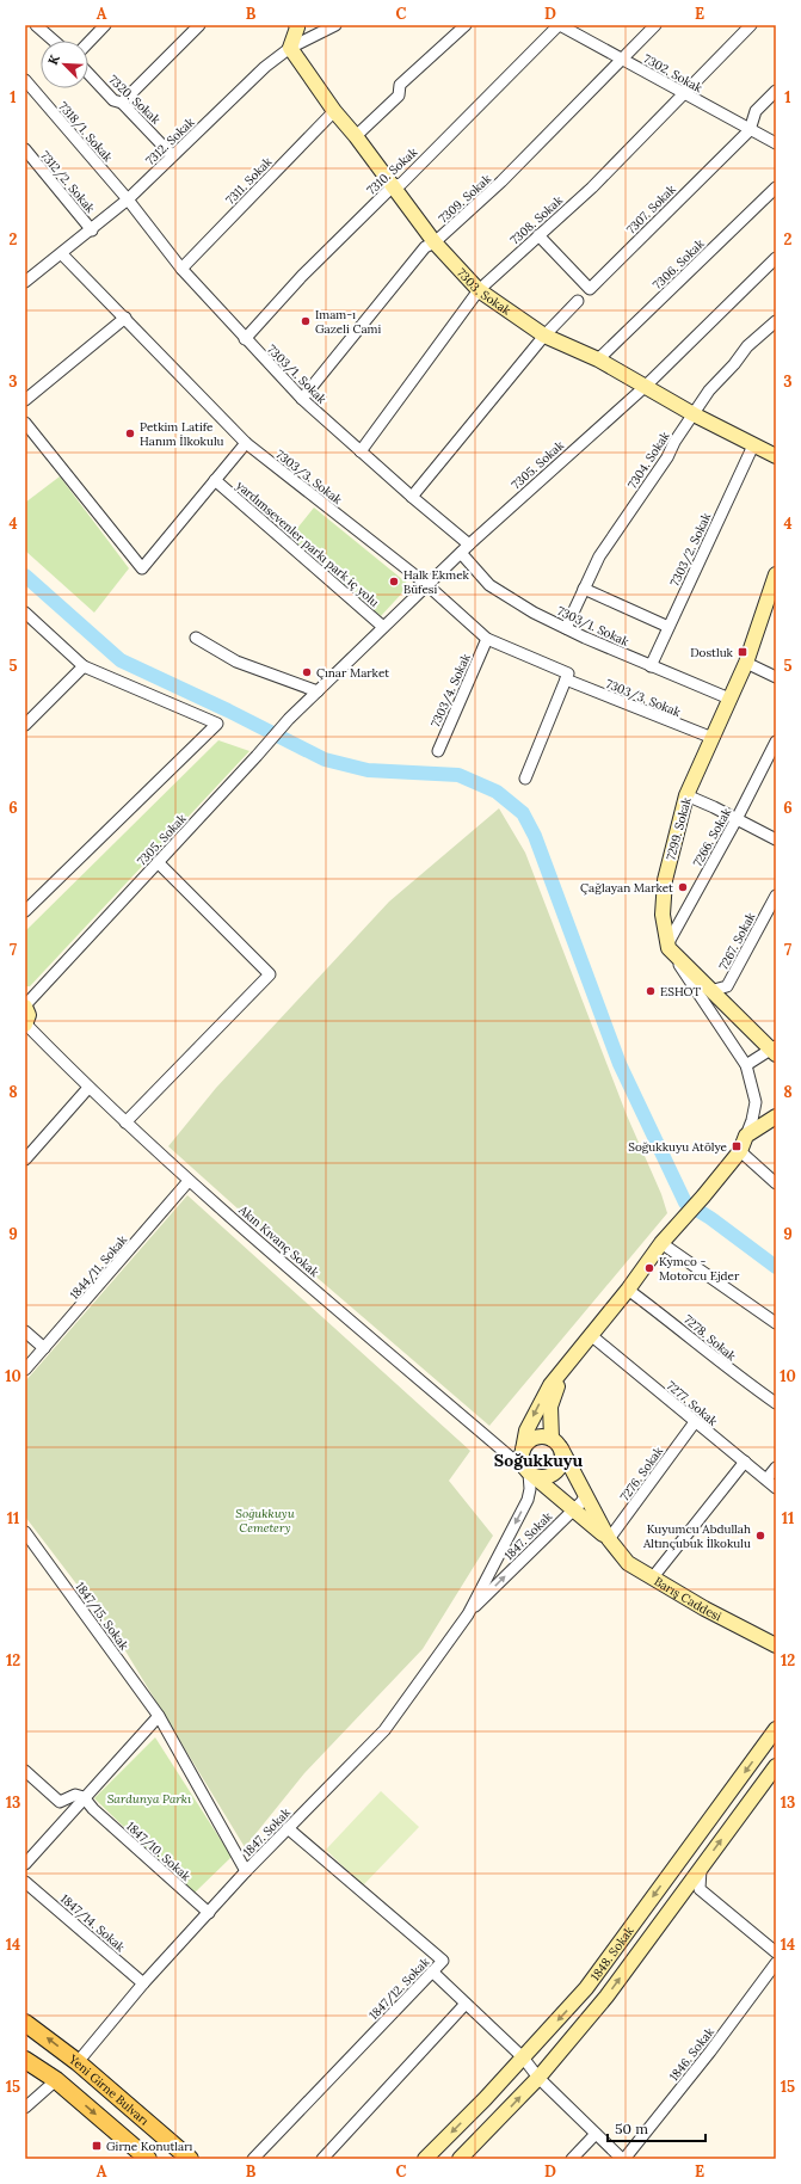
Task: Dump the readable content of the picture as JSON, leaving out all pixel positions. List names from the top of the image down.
{
  "streets": {
    "main road": ["Yeni Girne Bulvarı"],
    "street": [
      "7302. Sokak",
      "7320. Sokak",
      "7318/1. Sokak",
      "7312. Sokak",
      "7310. Sokak",
      "7311. Sokak",
      "7312/2. Sokak",
      "7309. Sokak",
      "7307. Sokak",
      "7308. Sokak",
      "7306. Sokak",
      "7303. Sokak",
      "7303/1. Sokak",
      "7304. Sokak",
      "7305. Sokak",
      "7303/3. Sokak",
      "yardımsevenler parkı park iç yolu",
      "7303/2. Sokak",
      "7303/4. Sokak",
      "7299. Sokak",
      "7266. Sokak",
      "7267. Sokak",
      "Akın Kıvanç Sokak",
      "1844/11. Sokak",
      "7278. Sokak",
      "7277. Sokak",
      "7276. Sokak",
      "1847. Sokak",
      "Barış Caddesi",
      "1847/15. Sokak",
      "1847/10. Sokak",
      "1847/14. Sokak",
      "1848. Sokak",
      "1847/12. Sokak",
      "1846. Sokak"
    ]
  },
  "crossings": [
    ["7302. Sokak", "7310. Sokak"],
    ["7302. Sokak", "7309. Sokak"],
    ["7302. Sokak", "7307. Sokak"],
    ["7302. Sokak", "7308. Sokak"],
    ["7320. Sokak", "7312. Sokak"],
    ["7318/1. Sokak", "7312. Sokak"],
    ["7318/1. Sokak", "7303/1. Sokak"],
    ["7312. Sokak", "7312/2. Sokak"],
    ["7312. Sokak", "7303. Sokak"],
    ["7312. Sokak", "7303/1. Sokak"],
    ["7312. Sokak", "7303/3. Sokak"],
    ["7310. Sokak", "7303. Sokak"],
    ["7310. Sokak", "7303/1. Sokak"],
    ["7311. Sokak", "7303. Sokak"],
    ["7311. Sokak", "7303/1. Sokak"],
    ["7309. Sokak", "7303. Sokak"],
    ["7309. Sokak", "7303/1. Sokak"],
    ["7307. Sokak", "7308. Sokak"],
    ["7308. Sokak", "7303. Sokak"],
    ["7308. Sokak", "7303/1. Sokak"],
    ["7306. Sokak", "7303. Sokak"],
    ["7303. Sokak", "7304. Sokak"],
    ["7303. Sokak", "7305. Sokak"],
    ["7303. Sokak", "7303/2. Sokak"],
    ["7303/1. Sokak", "7304. Sokak"],
    ["7303/1. Sokak", "7305. Sokak"],
    ["7303/1. Sokak", "7303/2. Sokak"],
    ["7303/1. Sokak", "7299. Sokak"],
    ["7305. Sokak", "7303/3. Sokak"],
    ["7305. Sokak", "yardımsevenler parkı park iç yolu"],
    ["7303/3. Sokak", "7303/4. Sokak"],
    ["7303/3. Sokak", "7299. Sokak"],
    ["7299. Sokak", "7266. Sokak"],
    ["Akın Kıvanç Sokak", "1844/11. Sokak"],
    ["Akın Kıvanç Sokak", "1847. Sokak"],
    ["7277. Sokak", "7276. Sokak"],
    ["7276. Sokak", "Barış Caddesi"],
    ["1847. Sokak", "1847/15. Sokak"],
    ["1847. Sokak", "1847/10. Sokak"],
    ["1847. Sokak", "1847/14. Sokak"],
    ["1847. Sokak", "1847/12. Sokak"],
    ["1847. Sokak", "Yeni Girne Bulvarı"]
  ],
  "districts": ["Soğukkuyu"],
  "parks": ["Soğukkuyu Cemetery", "Sardunya Parkı"],
  "places": {
    "other": [
      "Imam-ı Gazeli Cami",
      "Petkim Latife Hanım İlkokulu",
      "Halk Ekmek Büfesi",
      "Çınar Market",
      "Çağlayan Market",
      "ESHOT",
      "Kymco - Motorcu Ejder",
      "Kuyumcu Abdullah Altınçubuk İlkokulu"
    ],
    "transit": ["Dostluk", "Soğukkuyu Atölye", "Girne Konutları"]
  },
  "scale_bar": "50 m",
  "north": "top left",
  "grid": {
    "columns": [
      "A",
      "B",
      "C",
      "D",
      "E"
    ],
    "rows": [
      "1",
      "2",
      "3",
      "4",
      "5",
      "6",
      "7",
      "8",
      "9",
      "10",
      "11",
      "12",
      "13",
      "14",
      "15"
    ]
  }
}
